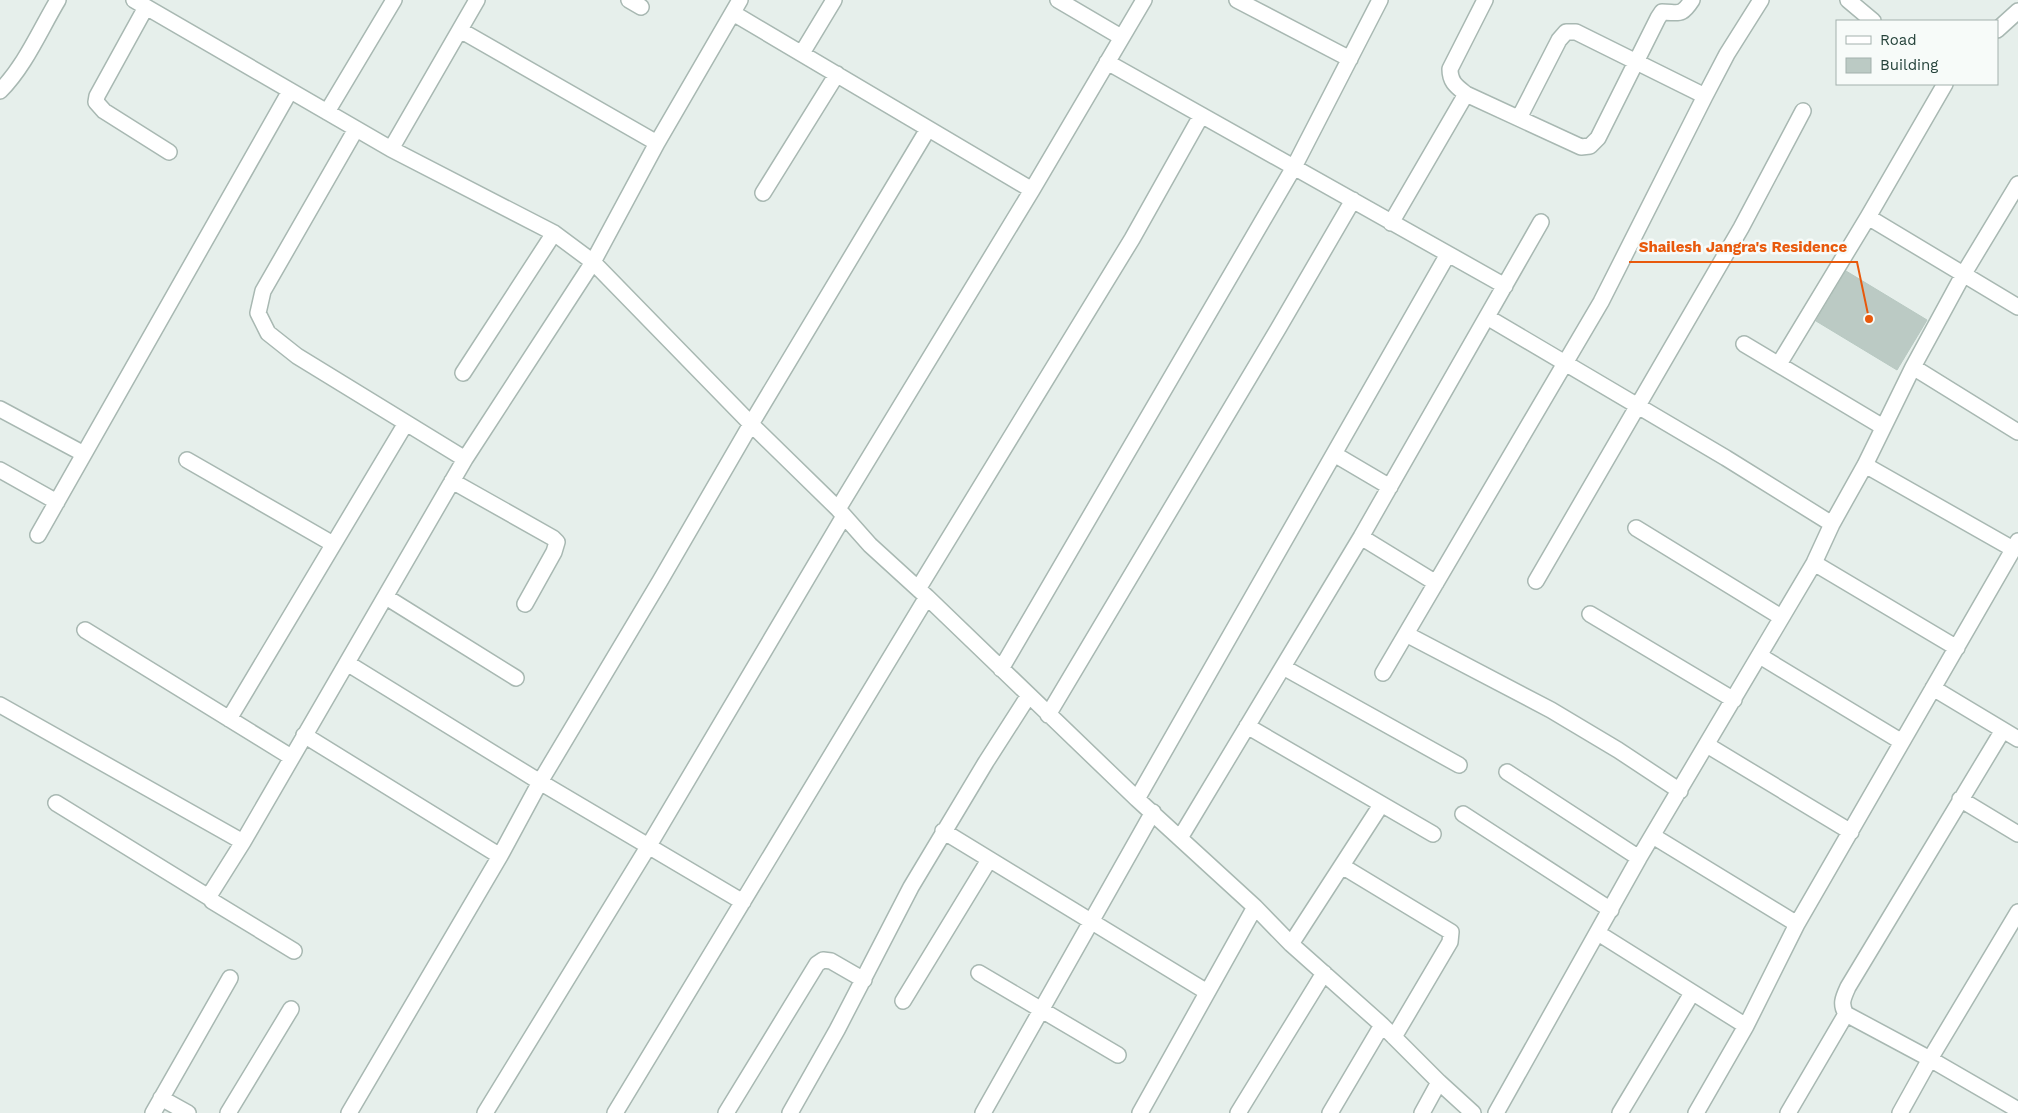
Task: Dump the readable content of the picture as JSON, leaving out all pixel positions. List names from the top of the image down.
{
  "places": ["Shailesh Jangra's Residence"],
  "legend": ["Road", "Building"]
}
